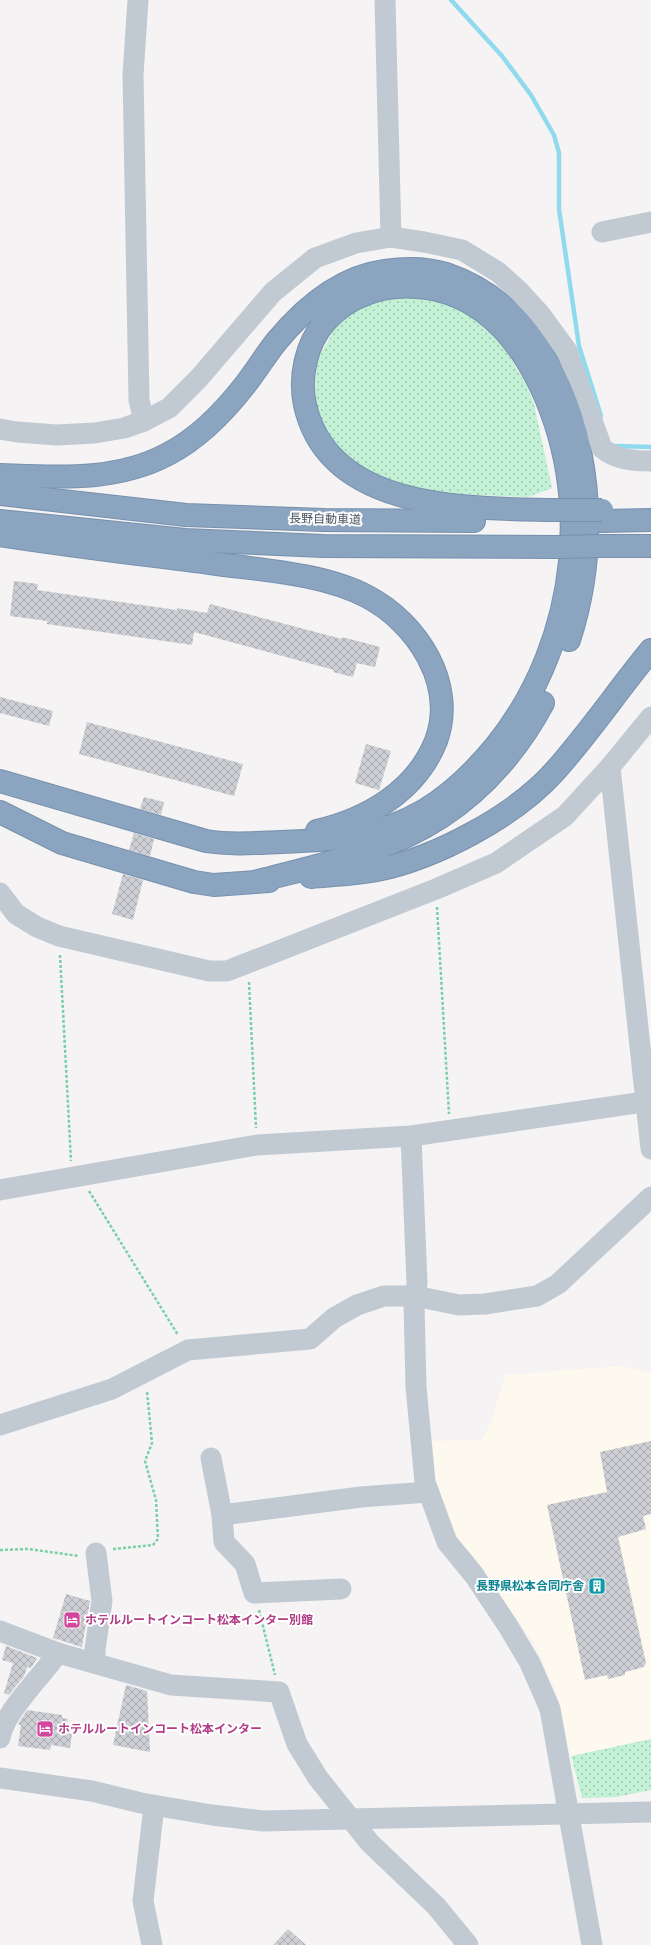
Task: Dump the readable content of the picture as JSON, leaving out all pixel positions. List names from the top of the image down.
{
  "streets": {
    "highway": ["長野自動車道"]
  },
  "places": {
    "building": ["長野県松本合同庁舎"],
    "hotel": ["ホテルルートインコート松本インター別館", "ホテルルートインコート松本インター"]
  }
}
